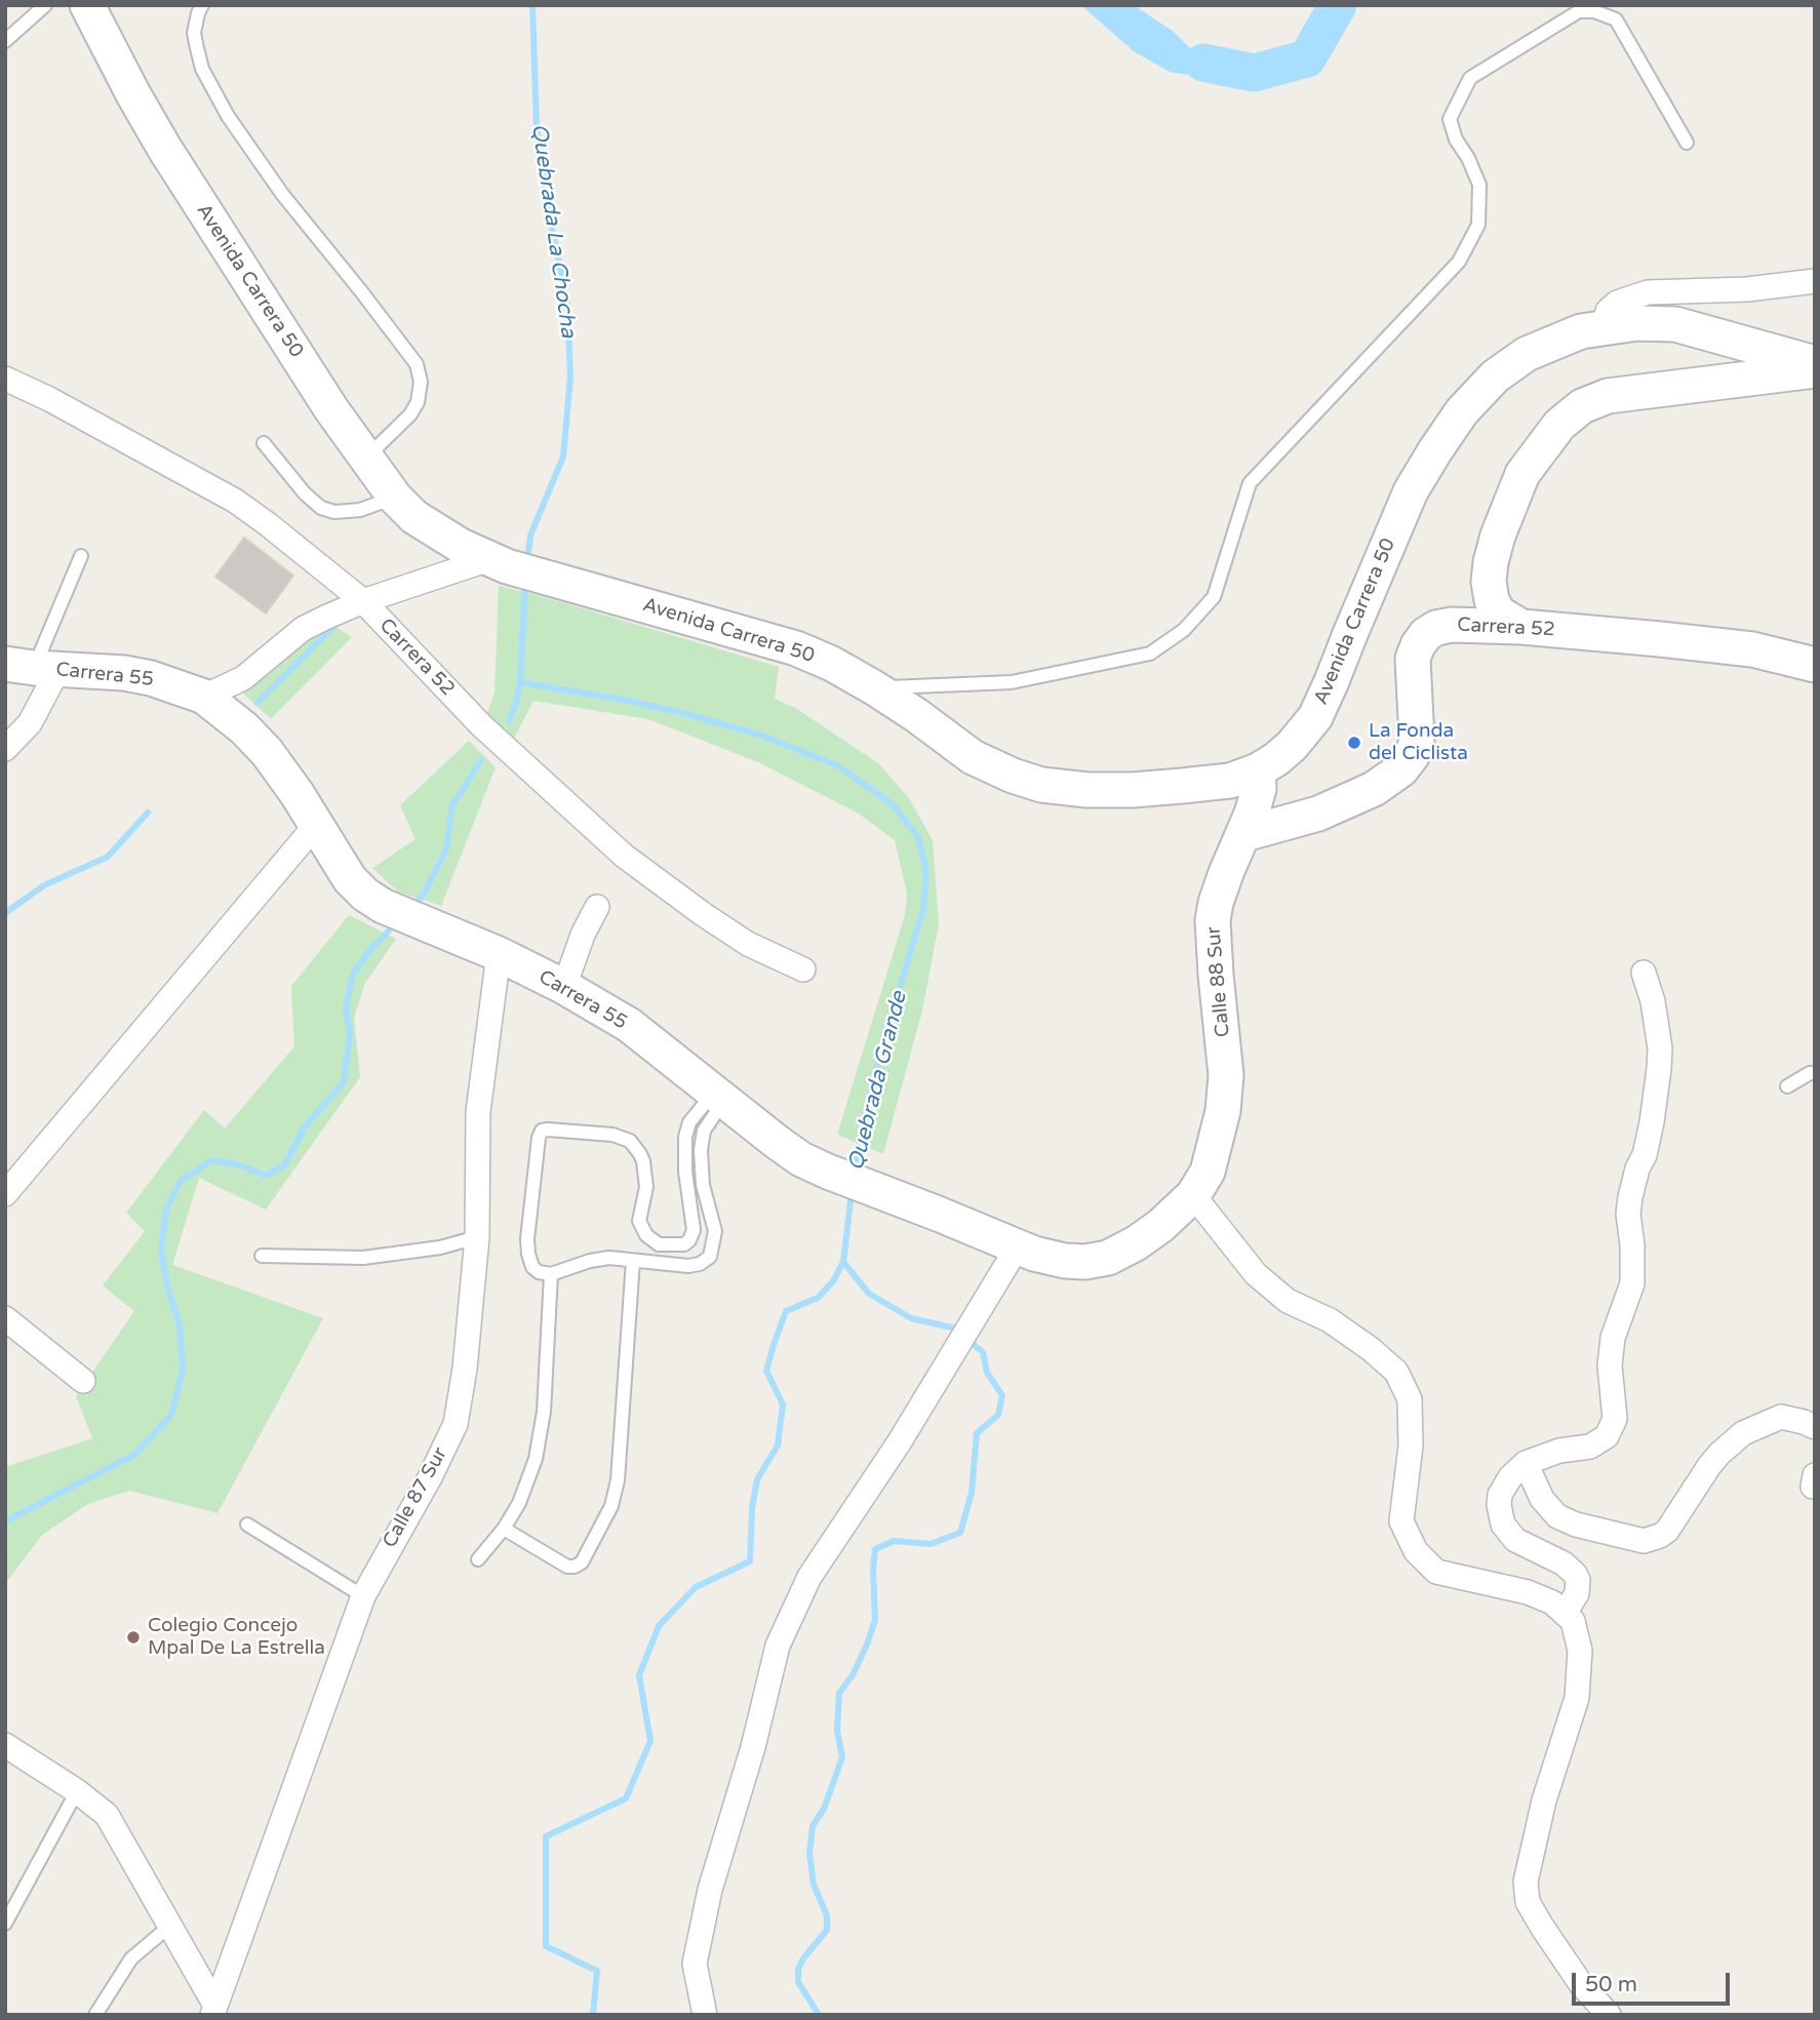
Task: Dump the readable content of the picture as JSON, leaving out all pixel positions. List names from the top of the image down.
{
  "streets": {
    "street": [
      "Avenida Carrera 50",
      "Carrera 52",
      "Carrera 55",
      "Calle 88 Sur",
      "Calle 87 Sur"
    ]
  },
  "crossings": [
    ["Avenida Carrera 50", "Calle 88 Sur"],
    ["Carrera 52", "Calle 88 Sur"],
    ["Carrera 55", "Calle 88 Sur"],
    ["Carrera 55", "Calle 87 Sur"]
  ],
  "water": ["Quebrada La Chocha", "Quebrada Grande"],
  "places": ["La Fonda del Ciclista", "Colegio Concejo Mpal De La Estrella"],
  "scale_bar": "50 m"
}
